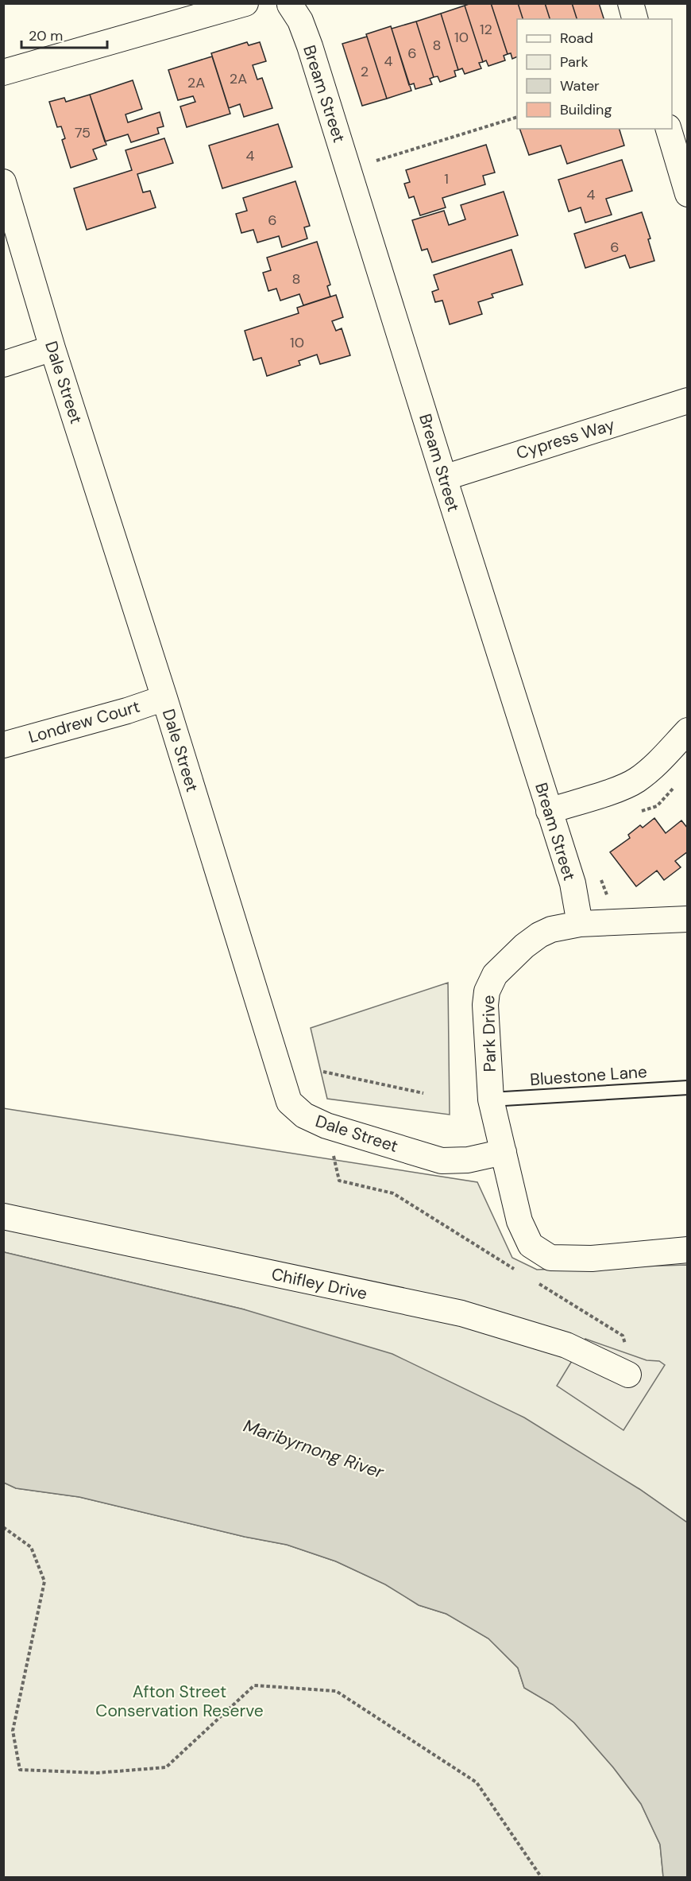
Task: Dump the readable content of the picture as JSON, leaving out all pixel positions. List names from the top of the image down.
{
  "streets": {
    "street": [
      "Bream Street",
      "Dale Street",
      "Cypress Way",
      "Londrew Court",
      "Park Drive",
      "Chifley Drive"
    ],
    "lane": ["Bluestone Lane"]
  },
  "crossings": [
    ["Bream Street", "Cypress Way"],
    ["Bream Street", "Park Drive"],
    ["Dale Street", "Londrew Court"],
    ["Dale Street", "Park Drive"],
    ["Park Drive", "Bluestone Lane"]
  ],
  "water": ["Maribyrnong River"],
  "parks": ["Afton Street Conservation Reserve"],
  "house_numbers": [
    "12",
    "10",
    "8",
    "6",
    "4",
    "2",
    "2A",
    "2A",
    "75",
    "4",
    "1",
    "4",
    "6",
    "6",
    "8",
    "10"
  ],
  "legend": [
    "Road",
    "Park",
    "Water",
    "Building"
  ],
  "scale_bar": "20 m"
}
